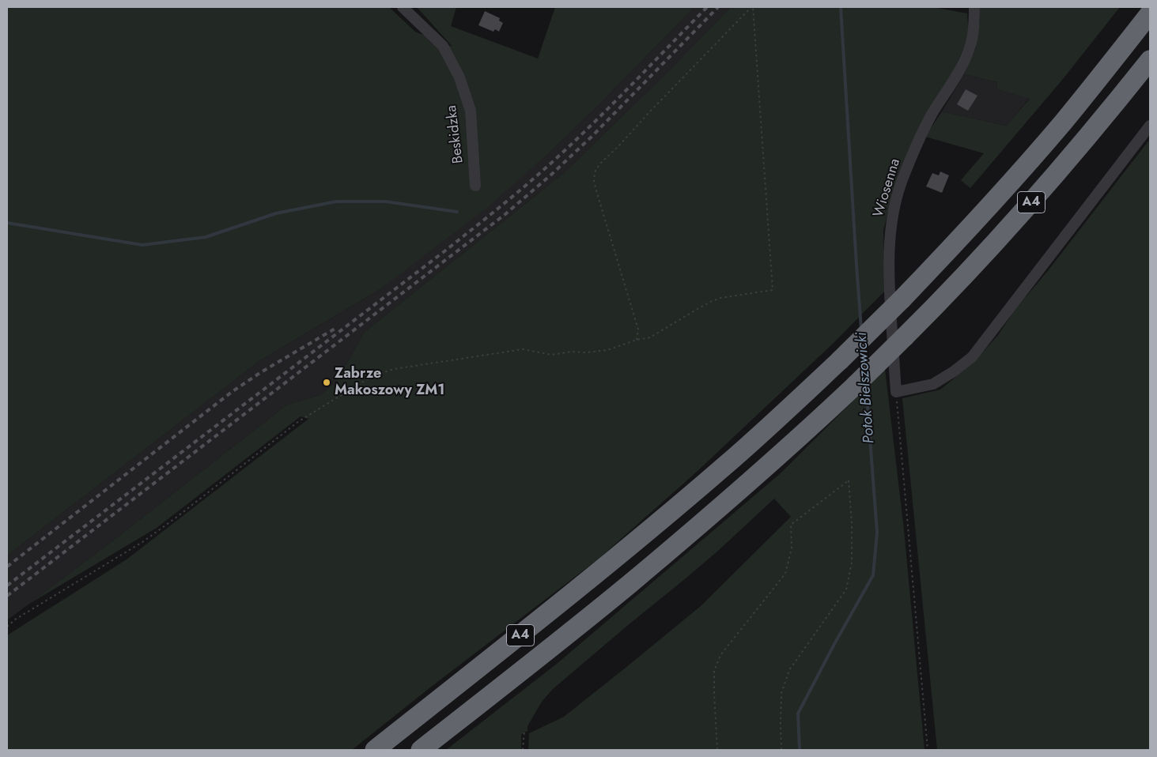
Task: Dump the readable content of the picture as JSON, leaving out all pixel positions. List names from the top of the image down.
{
  "streets": {
    "highway": ["A4"],
    "street": ["Beskidzka", "Wiosenna"]
  },
  "water": ["Potok Bielszowicki"],
  "places": ["Zabrze Makoszowy ZM1"]
}
